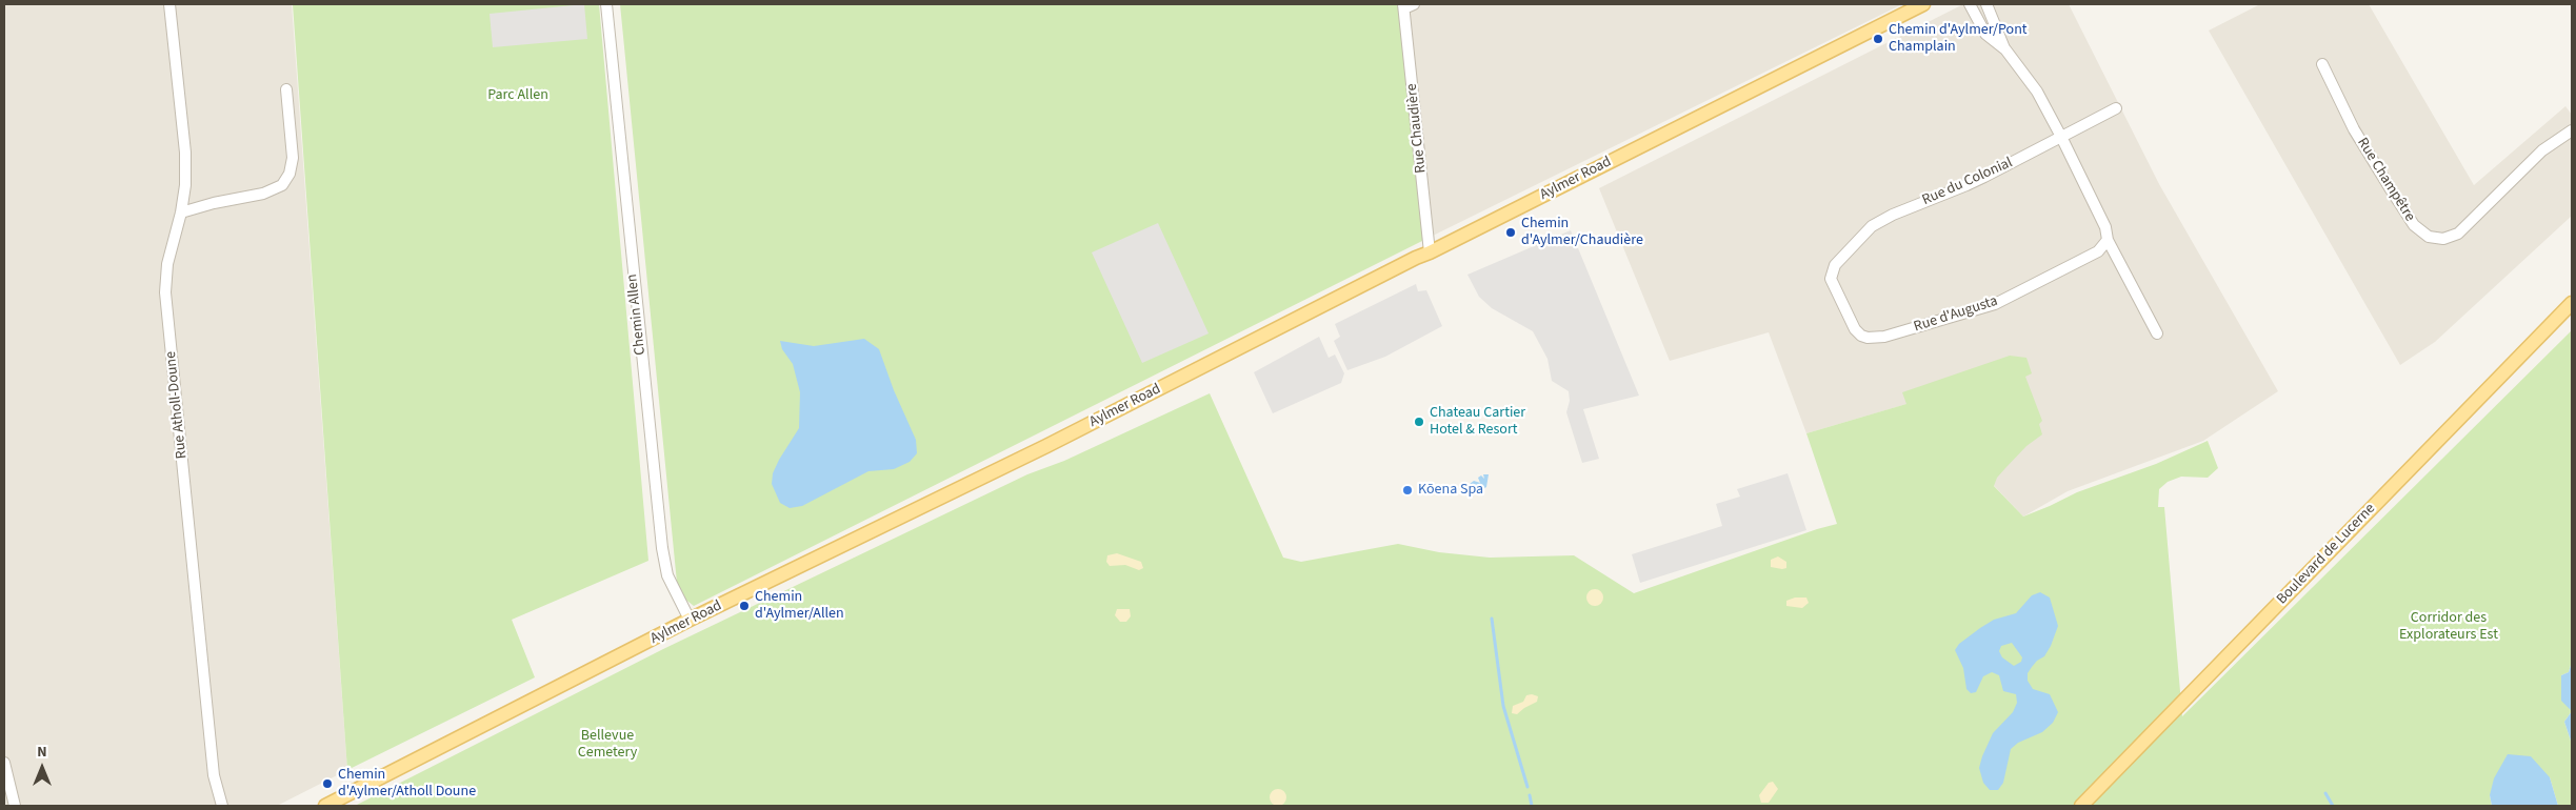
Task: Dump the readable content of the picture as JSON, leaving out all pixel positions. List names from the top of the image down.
{
  "streets": {
    "main road": ["Aylmer Road", "Boulevard de Lucerne"],
    "street": [
      "Rue Chaudière",
      "Rue Champêtre",
      "Rue du Colonial",
      "Chemin Allen",
      "Rue d'Augusta",
      "Rue Atholl-Doune"
    ]
  },
  "crossings": [
    ["Rue Chaudière", "Aylmer Road"],
    ["Aylmer Road", "Chemin Allen"],
    ["Rue du Colonial", "Rue d'Augusta"]
  ],
  "parks": ["Parc Allen", "Corridor des Explorateurs Est", "Bellevue Cemetery"],
  "places": [
    "Chemin d'Aylmer/Pont Champlain",
    "Chemin d'Aylmer/Chaudière",
    "Chateau Cartier Hotel & Resort",
    "Kōena Spa",
    "Chemin d'Aylmer/Allen",
    "Chemin d'Aylmer/Atholl Doune"
  ],
  "north": "top"
}
